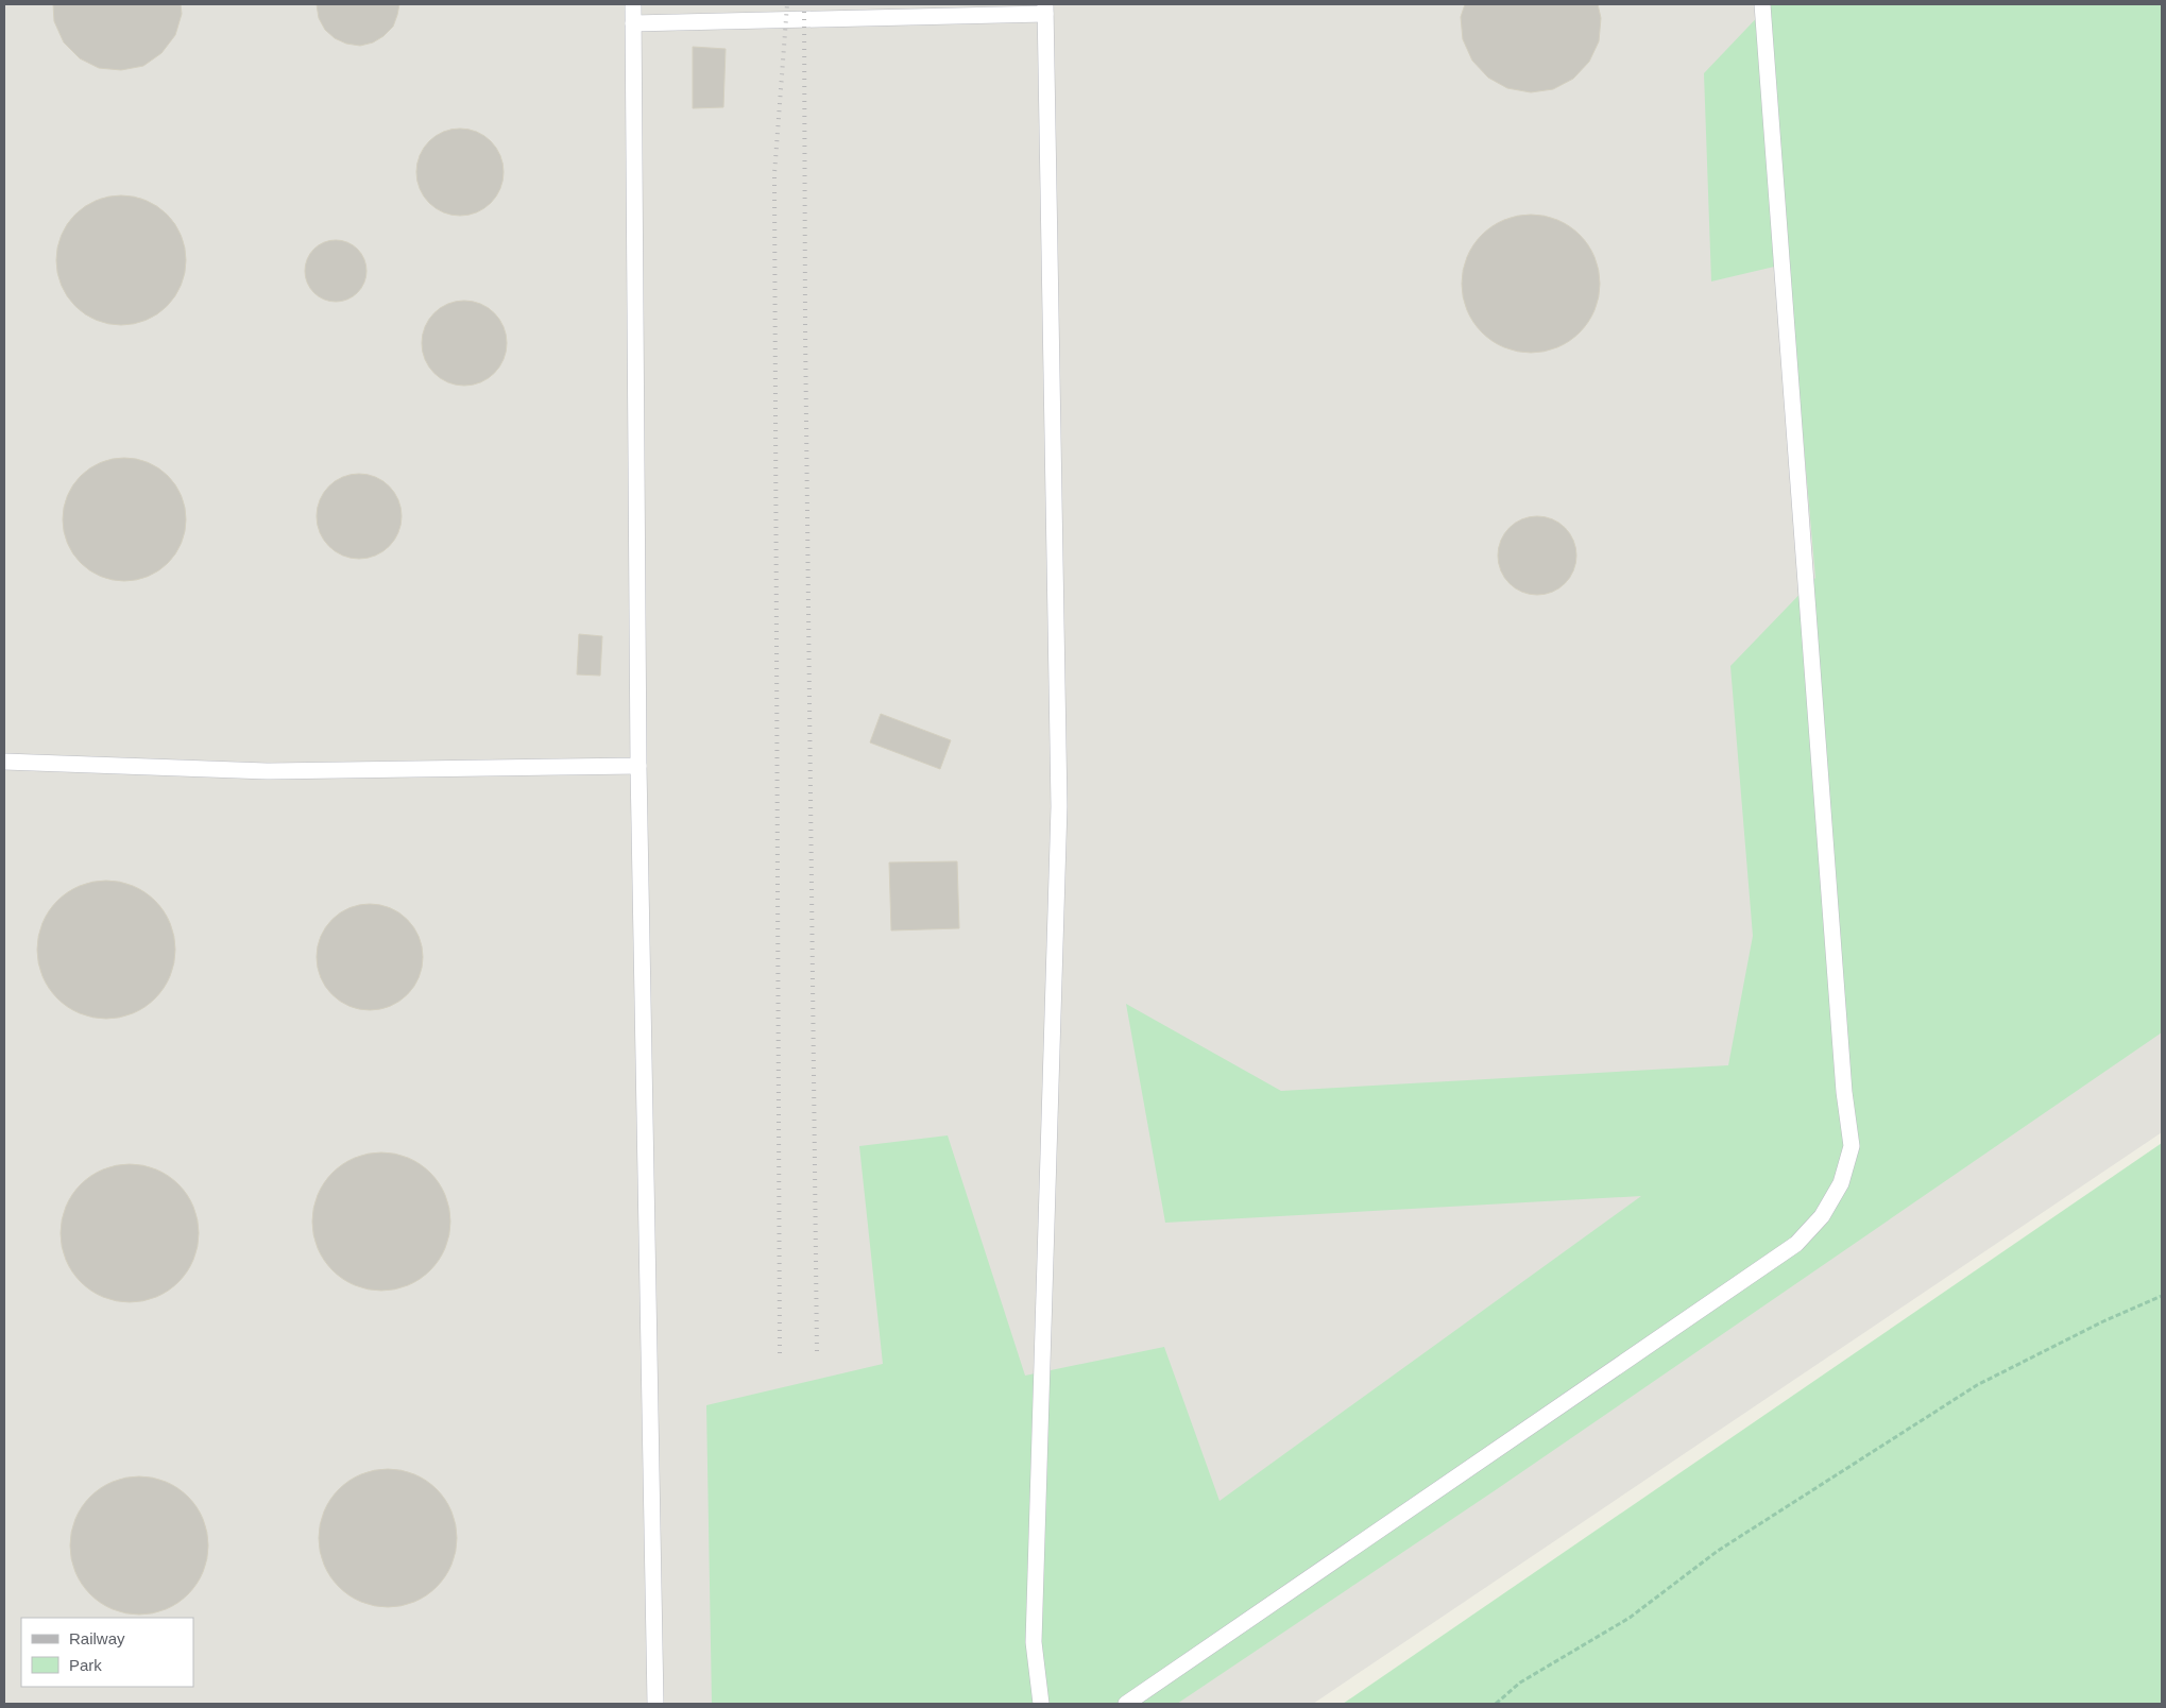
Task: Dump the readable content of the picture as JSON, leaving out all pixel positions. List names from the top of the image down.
{
  "legend": ["Railway", "Park"]
}
